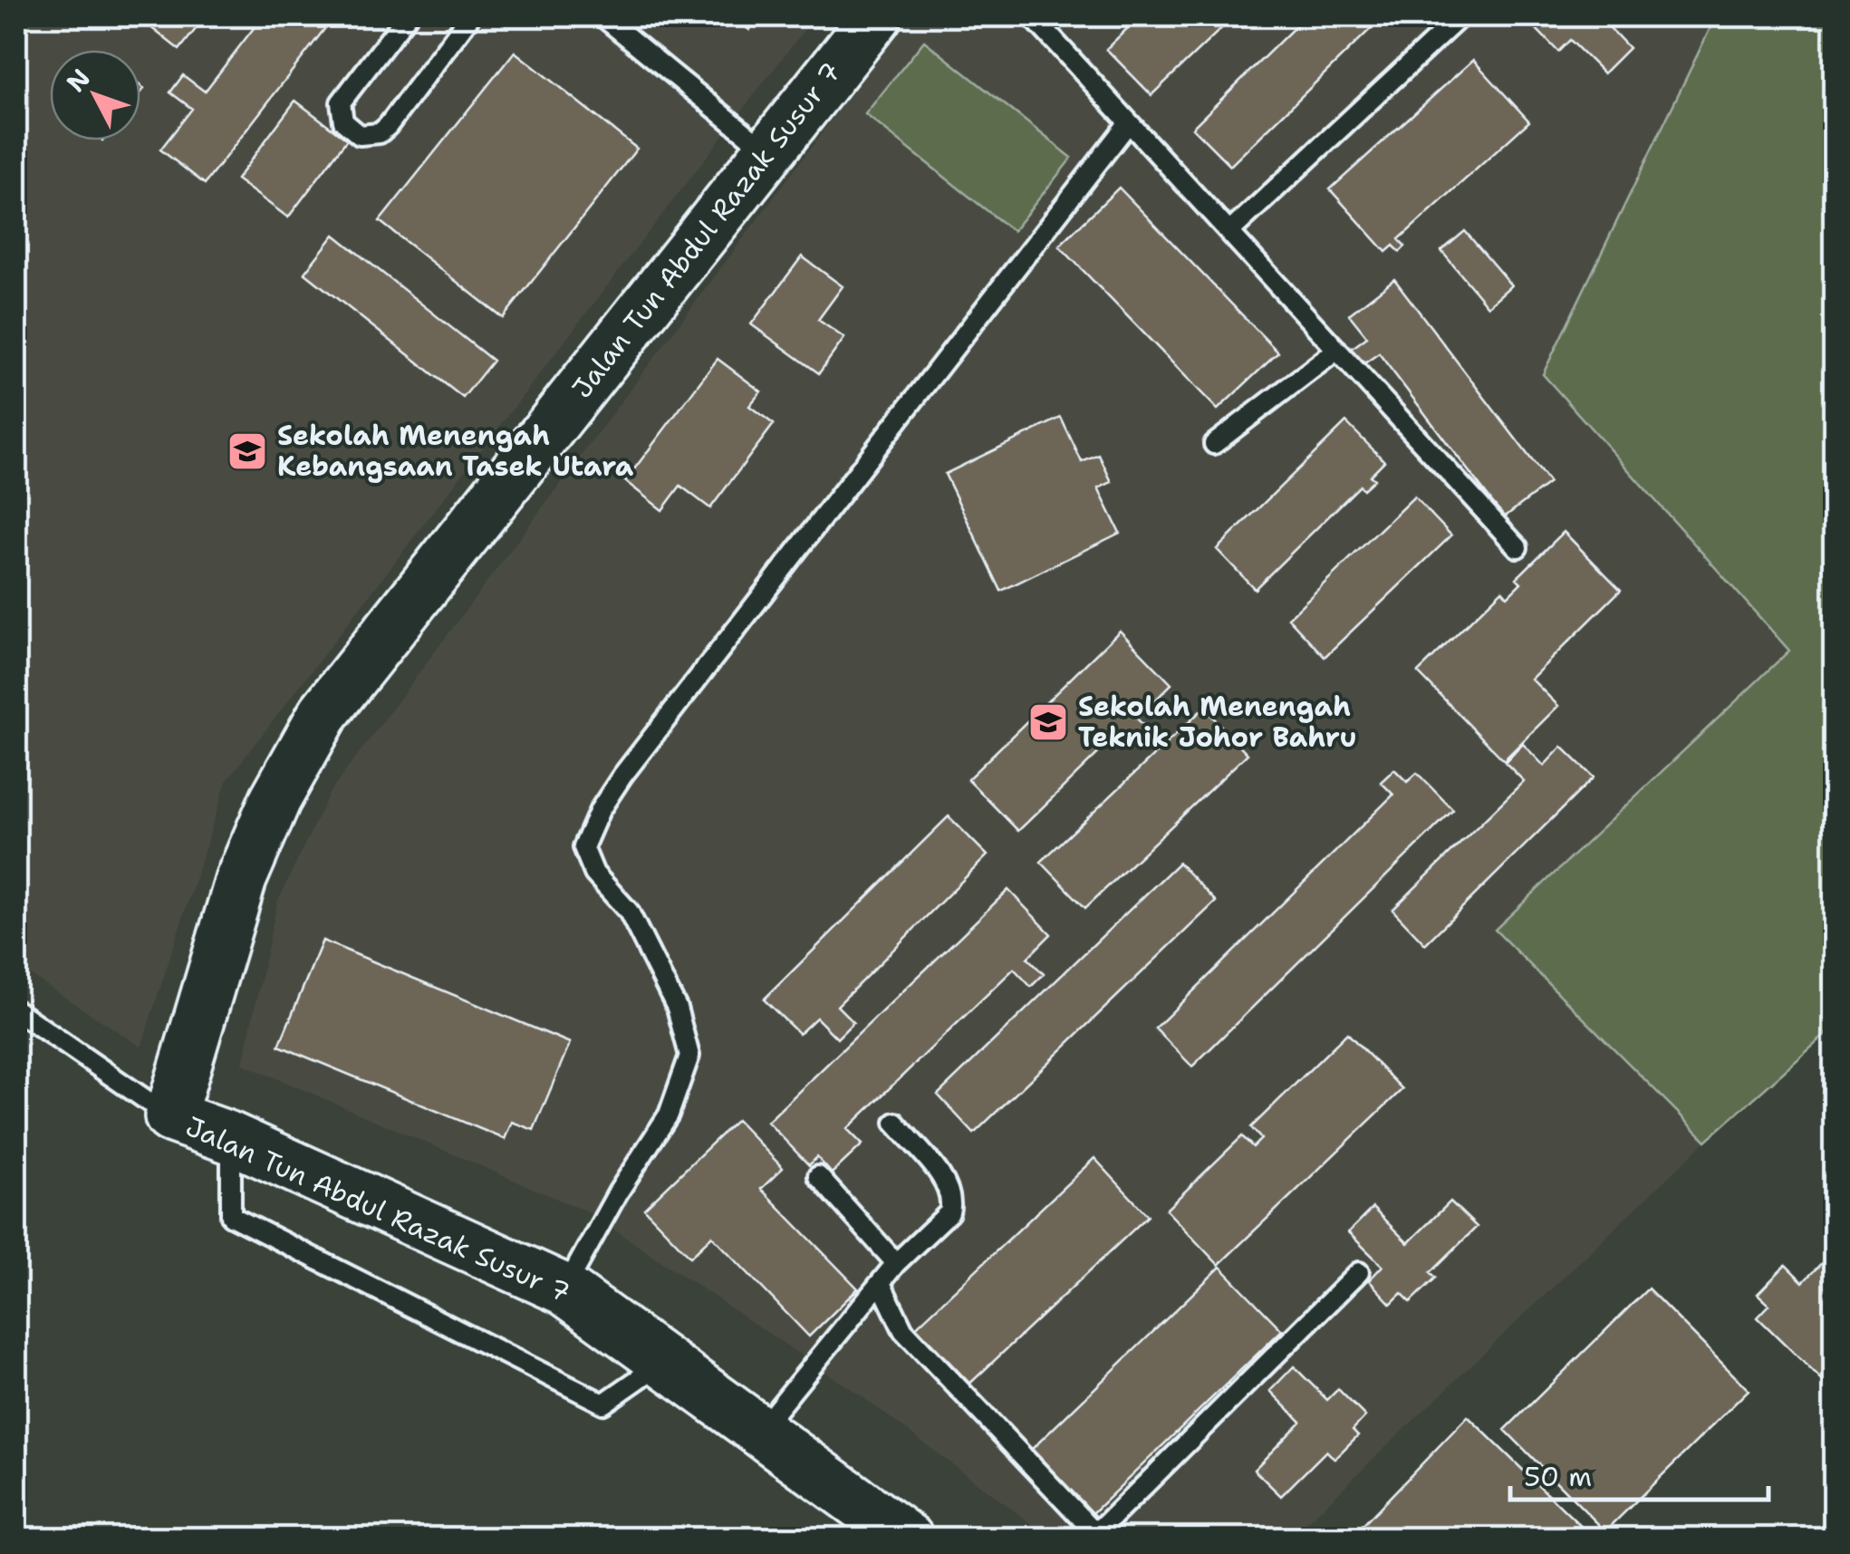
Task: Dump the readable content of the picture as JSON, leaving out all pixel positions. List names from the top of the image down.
{
  "streets": {
    "street": ["Jalan Tun Abdul Razak Susur 7"]
  },
  "places": {
    "school or university": ["Sekolah Menengah Kebangsaan Tasek Utara", "Sekolah Menengah Teknik Johor Bahru"]
  },
  "scale_bar": "50 m",
  "north": "top left"
}
